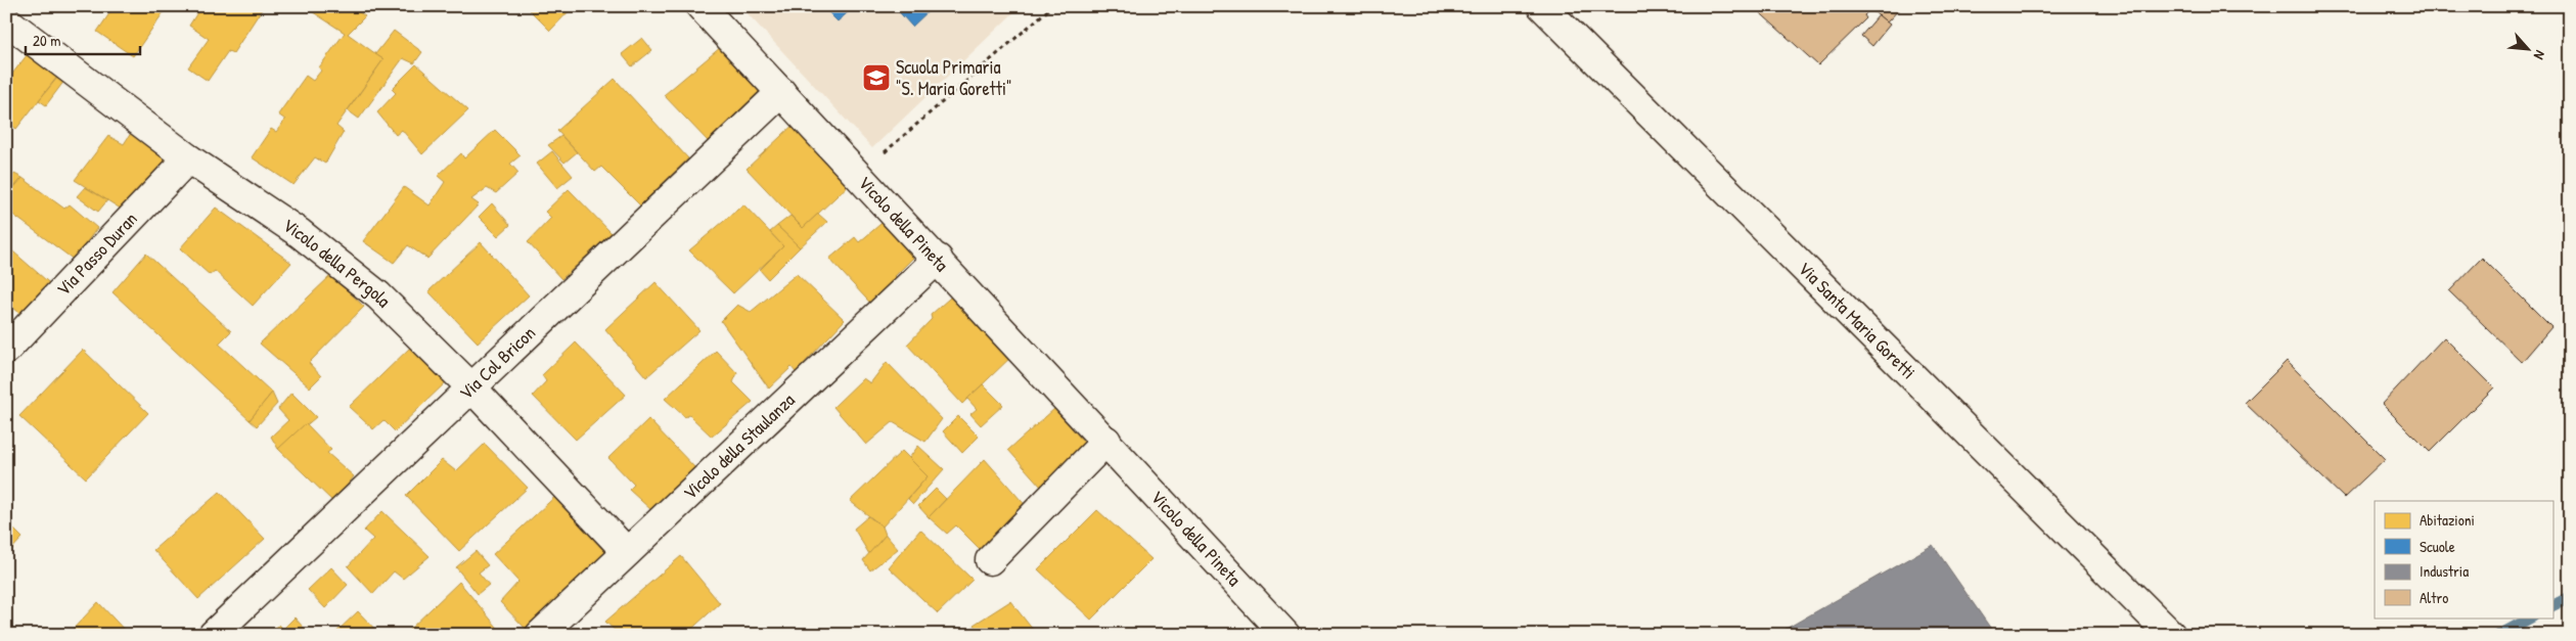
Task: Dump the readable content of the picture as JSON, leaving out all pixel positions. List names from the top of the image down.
{
  "streets": {
    "street": [
      "Vicolo della Pineta",
      "Via Passo Duran",
      "Vicolo della Pergola",
      "Via Santa Maria Goretti",
      "Via Col Bricon",
      "Vicolo della Staulanza"
    ]
  },
  "crossings": [
    ["Vicolo della Pineta", "Via Col Bricon"],
    ["Vicolo della Pineta", "Vicolo della Staulanza"],
    ["Via Passo Duran", "Vicolo della Pergola"],
    ["Vicolo della Pergola", "Via Col Bricon"],
    ["Vicolo della Pergola", "Vicolo della Staulanza"]
  ],
  "places": {
    "school or university": ["Scuola Primaria \"S. Maria Goretti\""]
  },
  "legend": [
    "Abitazioni",
    "Scuole",
    "Industria",
    "Altro"
  ],
  "scale_bar": "20 m",
  "north": "bottom right"
}
